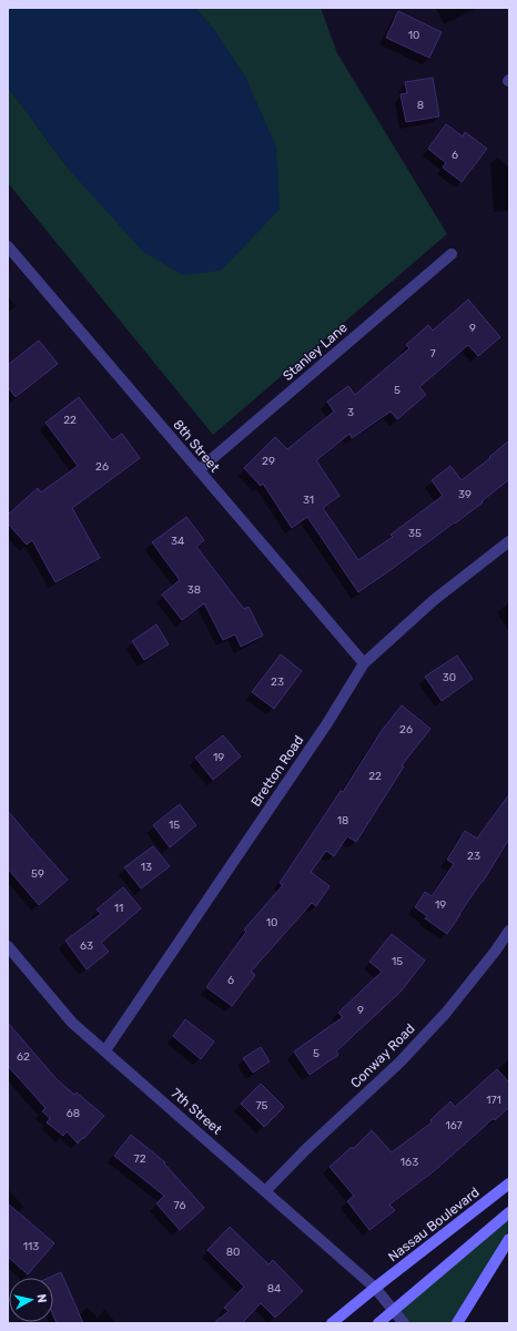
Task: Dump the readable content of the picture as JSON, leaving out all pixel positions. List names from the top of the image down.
{
  "streets": {
    "main road": ["Nassau Boulevard"],
    "street": [
      "Stanley Lane",
      "8th Street",
      "Bretton Road",
      "Conway Road",
      "7th Street"
    ]
  },
  "crossings": [
    ["Stanley Lane", "8th Street"],
    ["8th Street", "Bretton Road"],
    ["Bretton Road", "7th Street"],
    ["Conway Road", "7th Street"],
    ["7th Street", "Nassau Boulevard"]
  ],
  "house_numbers": [
    "10",
    "8",
    "6",
    "9",
    "7",
    "5",
    "3",
    "22",
    "29",
    "26",
    "39",
    "31",
    "35",
    "34",
    "38",
    "30",
    "23",
    "26",
    "19",
    "22",
    "18",
    "15",
    "23",
    "13",
    "59",
    "19",
    "11",
    "10",
    "63",
    "15",
    "6",
    "9",
    "5",
    "62",
    "171",
    "75",
    "68",
    "167",
    "72",
    "163",
    "76",
    "113",
    "80",
    "84"
  ],
  "north": "right"
}
